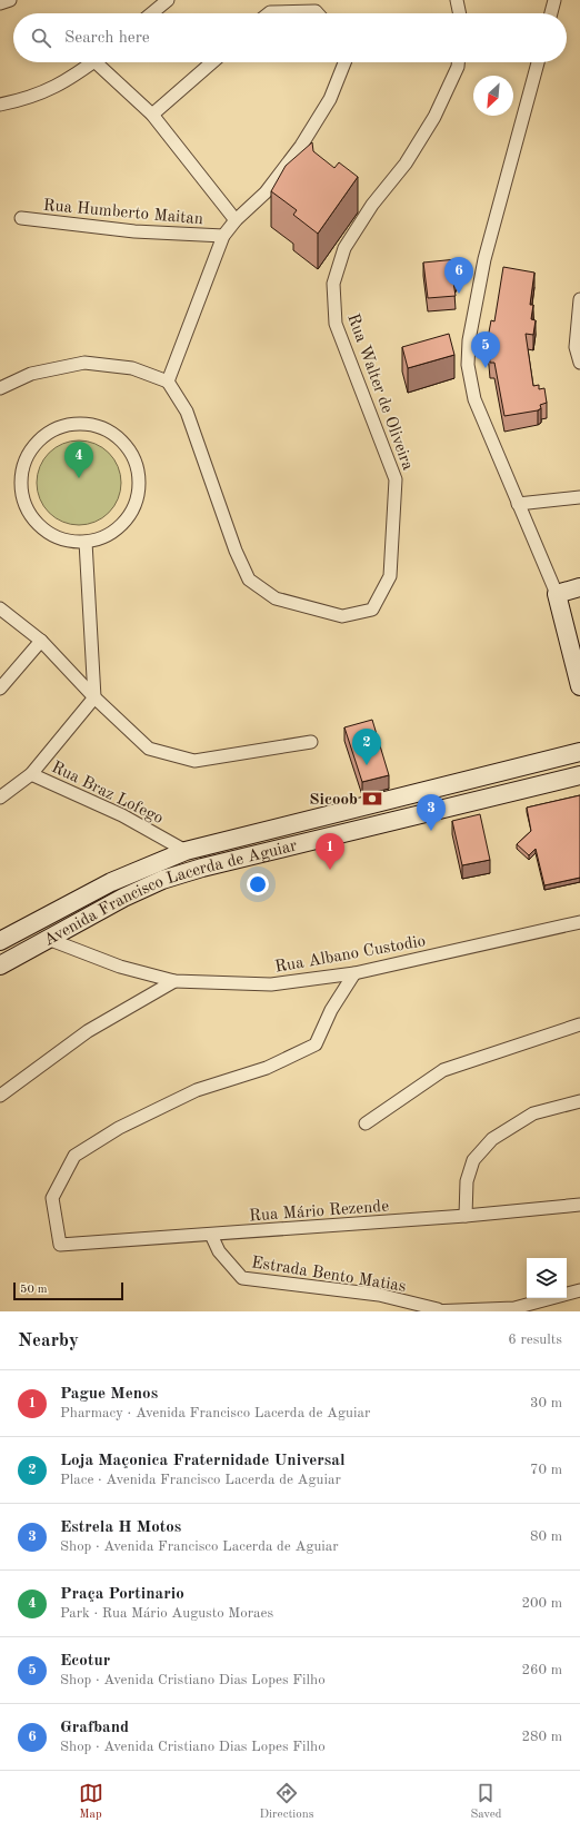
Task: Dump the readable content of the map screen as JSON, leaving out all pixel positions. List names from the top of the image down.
{
  "streets": {
    "main road": ["Avenida Francisco Lacerda de Aguiar"],
    "street": [
      "Rua Humberto Maitan",
      "Rua Walter de Oliveira",
      "Rua Braz Lofego",
      "Rua Albano Custodio",
      "Rua Mário Rezende",
      "Estrada Bento Matias"
    ]
  },
  "crossings": [
    ["Rua Braz Lofego", "Avenida Francisco Lacerda de Aguiar"],
    ["Avenida Francisco Lacerda de Aguiar", "Rua Albano Custodio"],
    ["Rua Albano Custodio", "Rua Mário Rezende"],
    ["Rua Mário Rezende", "Estrada Bento Matias"]
  ],
  "places": {
    "bank": ["Sicoob"]
  },
  "scale_bar": "50 m",
  "north": "bottom left",
  "page": {
    "search": "Search here",
    "pins": [
      "6",
      "5",
      "4",
      "2",
      "3",
      "1"
    ],
    "scale": "50 m",
    "heading": ["Nearby", "6 results"],
    "list": [
      {
        "mark": "1",
        "name": "Pague Menos",
        "note": "Pharmacy · Avenida Francisco Lacerda de Aguiar",
        "value": "30 m"
      },
      {
        "mark": "2",
        "name": "Loja Maçonica Fraternidade Universal",
        "note": "Place · Avenida Francisco Lacerda de Aguiar",
        "value": "70 m"
      },
      {
        "mark": "3",
        "name": "Estrela H Motos",
        "note": "Shop · Avenida Francisco Lacerda de Aguiar",
        "value": "80 m"
      },
      {
        "mark": "4",
        "name": "Praça Portinario",
        "note": "Park · Rua Mário Augusto Moraes",
        "value": "200 m"
      },
      {
        "mark": "5",
        "name": "Ecotur",
        "note": "Shop · Avenida Cristiano Dias Lopes Filho",
        "value": "260 m"
      },
      {
        "mark": "6",
        "name": "Grafband",
        "note": "Shop · Avenida Cristiano Dias Lopes Filho",
        "value": "280 m"
      }
    ],
    "nav": ["Map", "Directions", "Saved"]
  }
}
